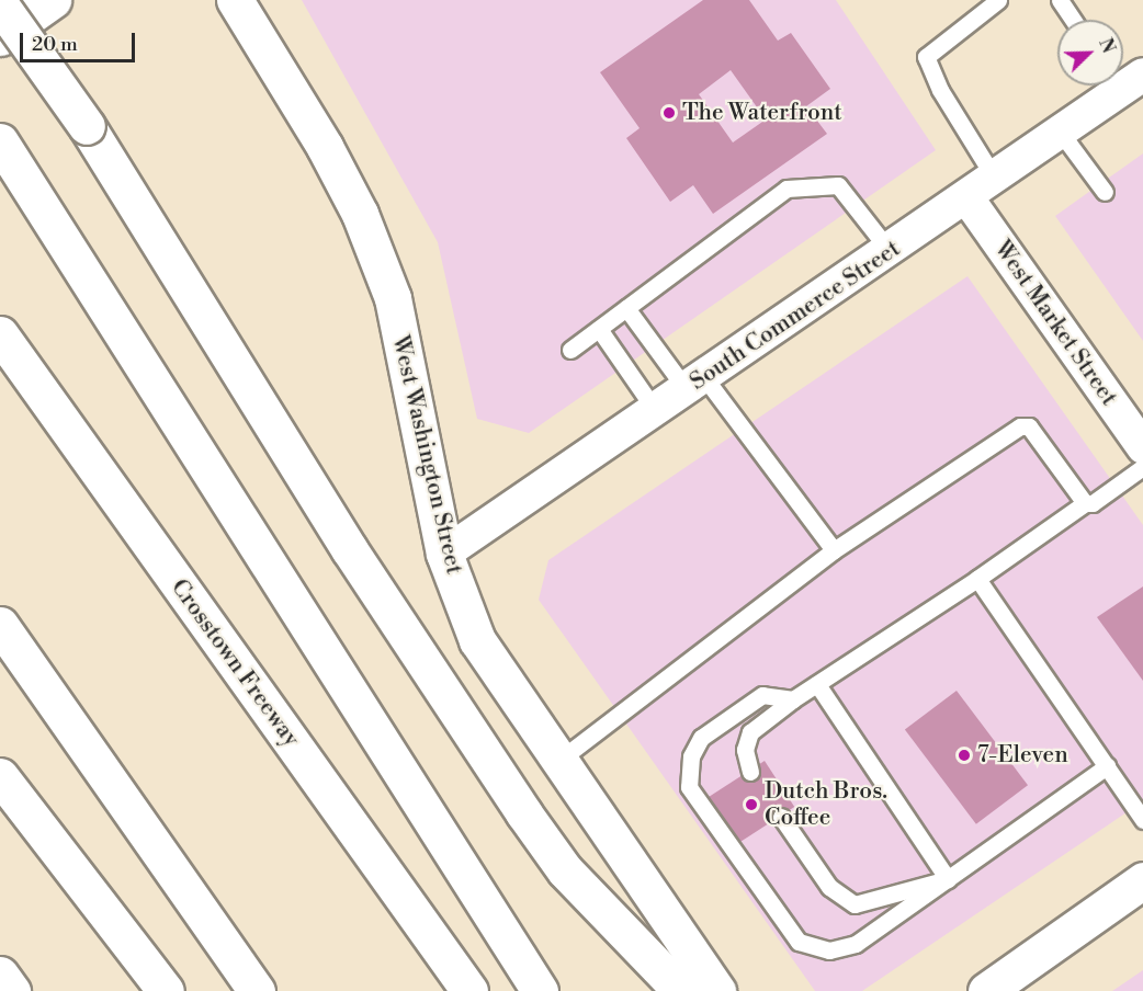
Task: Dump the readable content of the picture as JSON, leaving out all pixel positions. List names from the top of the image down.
{
  "streets": {
    "main road": ["West Washington Street", "Crosstown Freeway"],
    "street": ["South Commerce Street", "West Market Street"]
  },
  "crossings": [
    ["South Commerce Street", "West Market Street"],
    ["South Commerce Street", "West Washington Street"]
  ],
  "places": ["The Waterfront", "7-Eleven", "Dutch Bros. Coffee"],
  "scale_bar": "20 m",
  "north": "top right"
}
